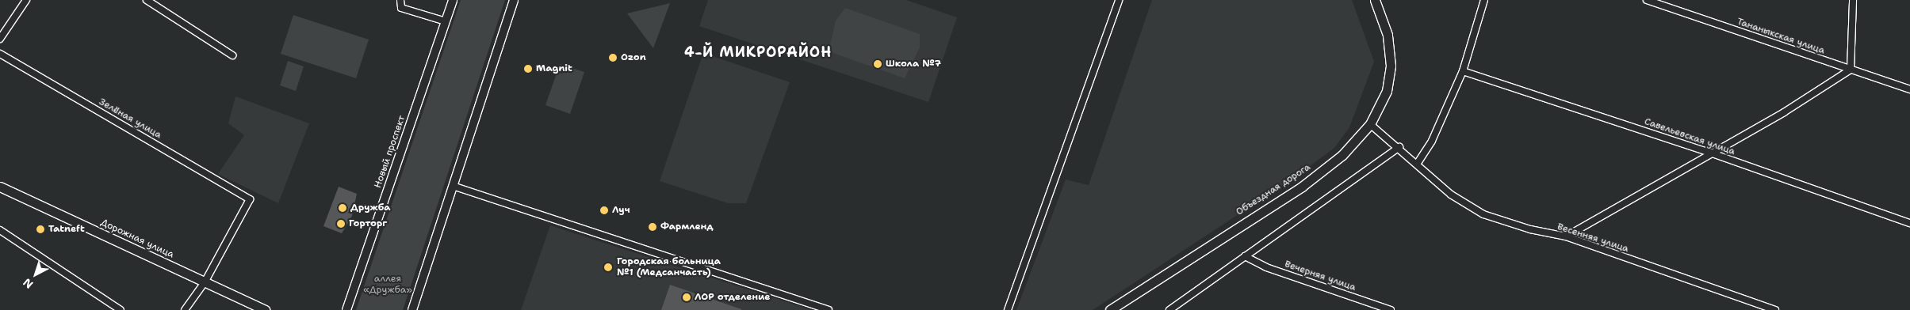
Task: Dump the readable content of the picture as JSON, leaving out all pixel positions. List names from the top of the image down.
{
  "streets": {
    "main road": ["Объездная дорога", "Дорожная улица"],
    "street": [
      "Тананыкская улица",
      "Зелёная улица",
      "Савельевская улица",
      "Новый проспект",
      "Весенняя улица",
      "Вечерняя улица"
    ]
  },
  "crossings": [
    ["Зелёная улица", "Дорожная улица"],
    ["Объездная дорога", "Весенняя улица"]
  ],
  "districts": ["4-Й МИКРОРАЙОН"],
  "parks": ["аллея «Дружба»"],
  "places": [
    "Ozon",
    "Школа №7",
    "Magnit",
    "Дружба",
    "Луч",
    "Горторг",
    "Фармленд",
    "Tatneft",
    "Городская больница №1 (Медсанчасть)",
    "ЛОР отделение"
  ],
  "north": "bottom left"
}
